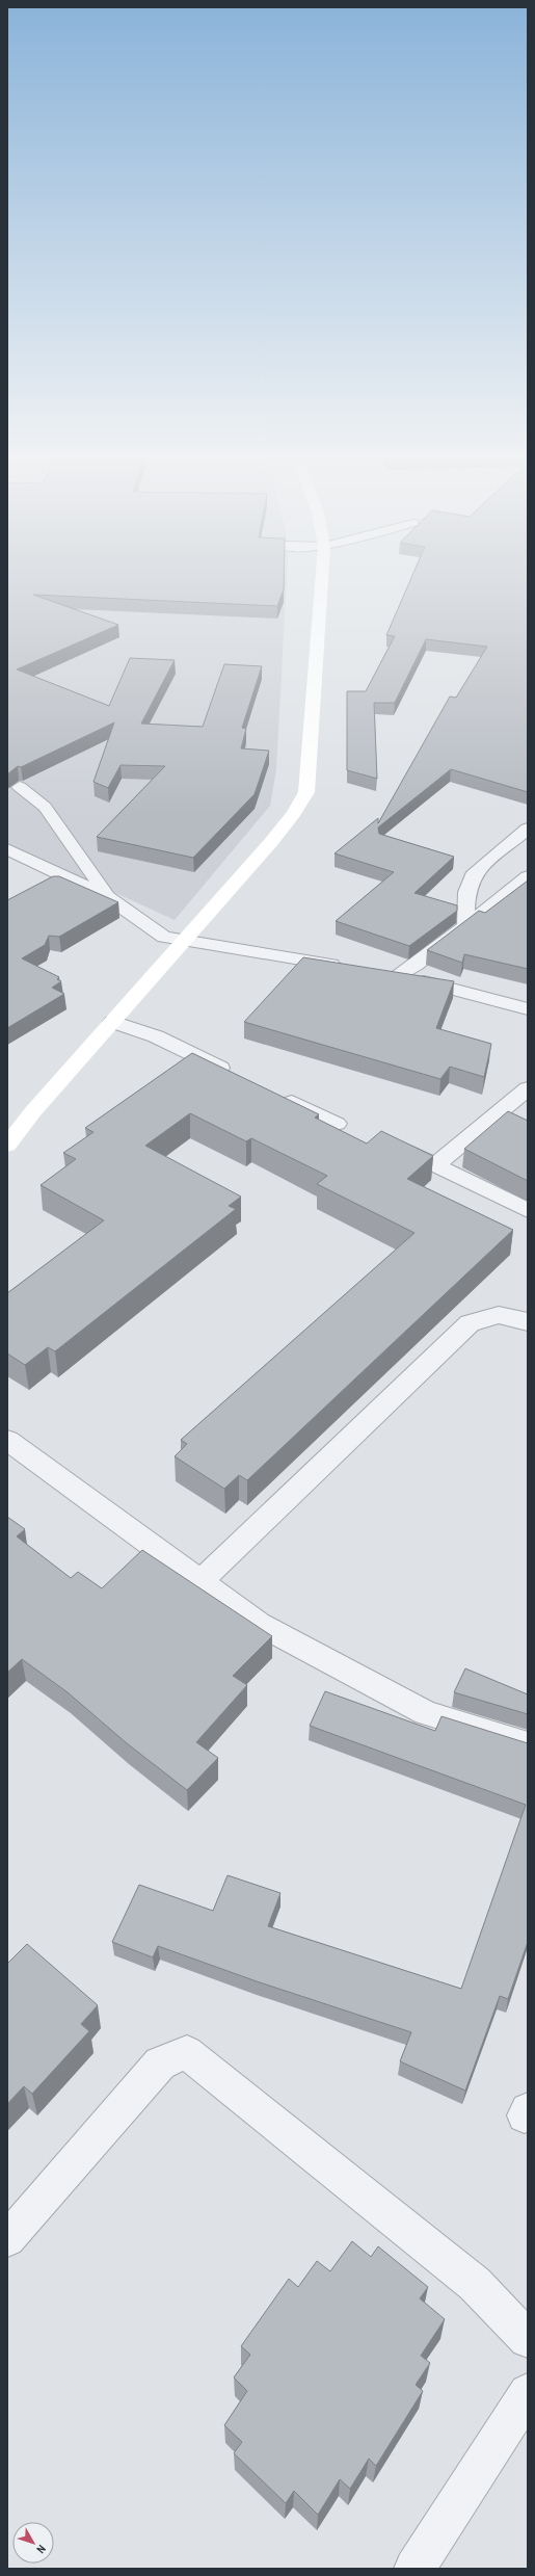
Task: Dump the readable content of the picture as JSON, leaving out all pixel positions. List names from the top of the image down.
{
  "north": "bottom right"
}
